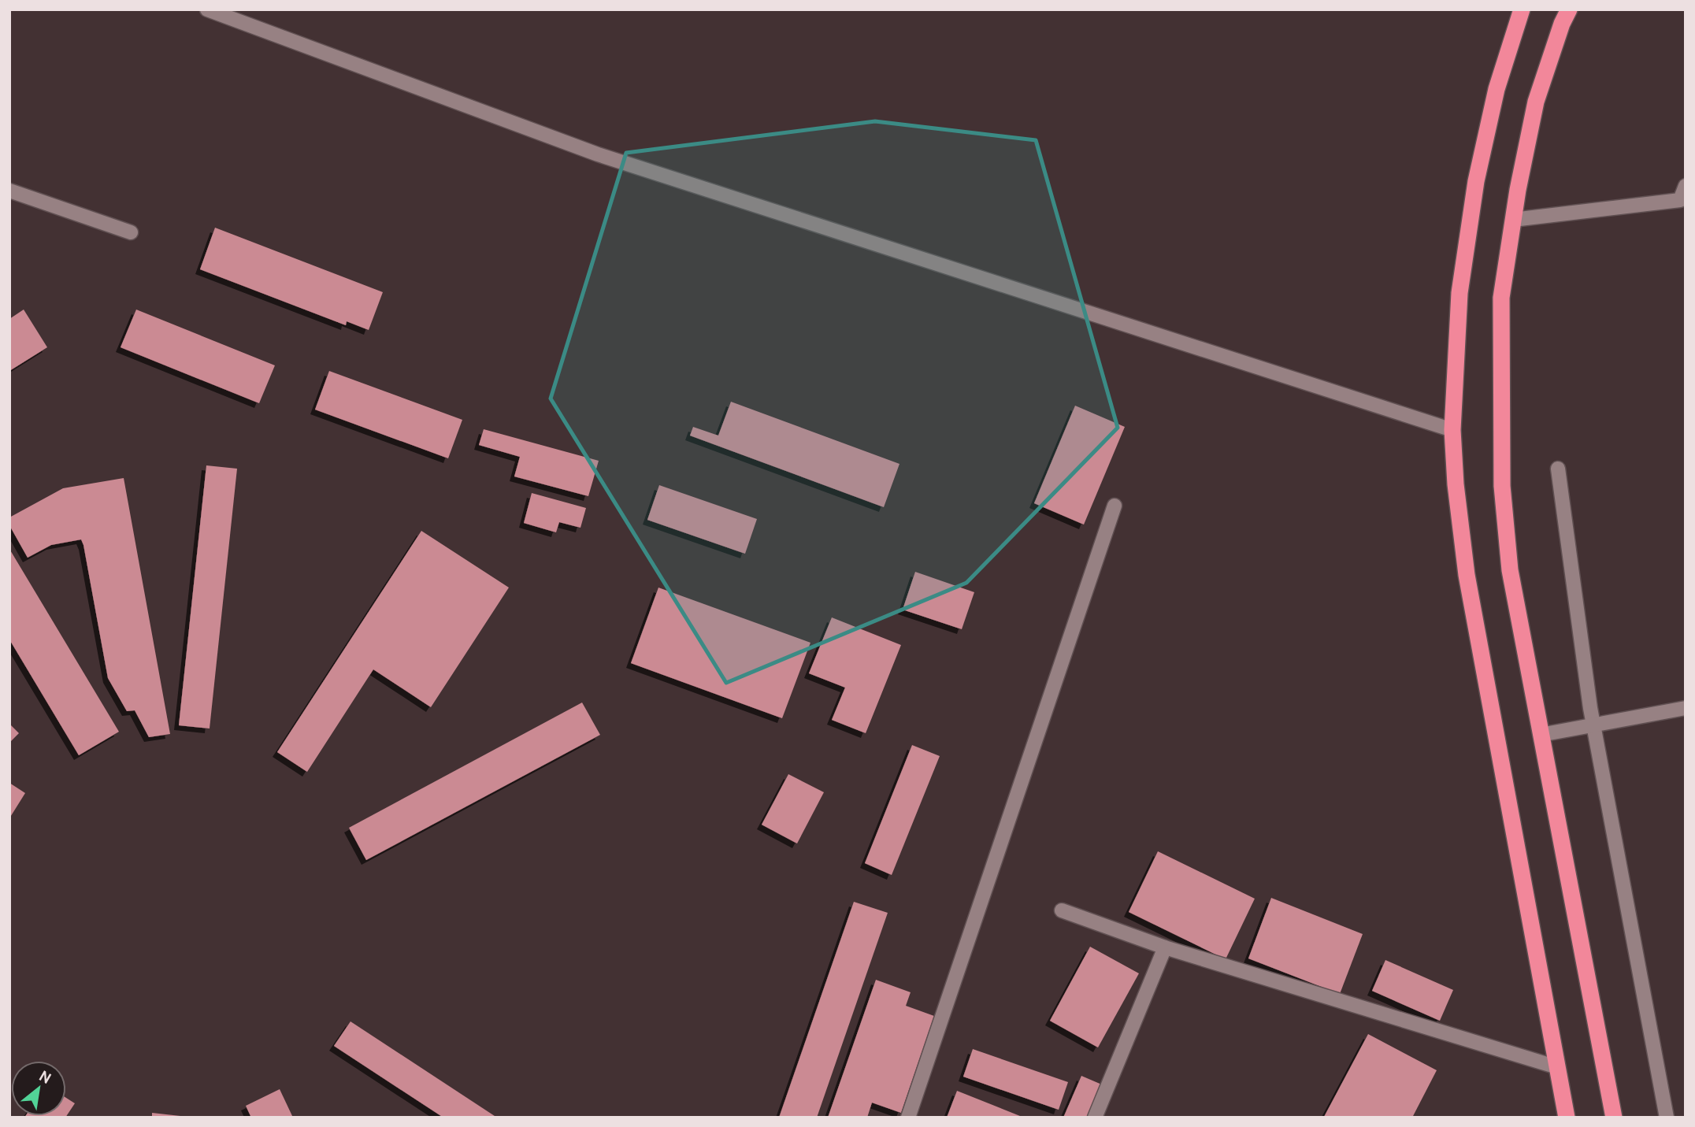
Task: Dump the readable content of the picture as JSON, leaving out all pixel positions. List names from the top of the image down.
{
  "north": "top right"
}
